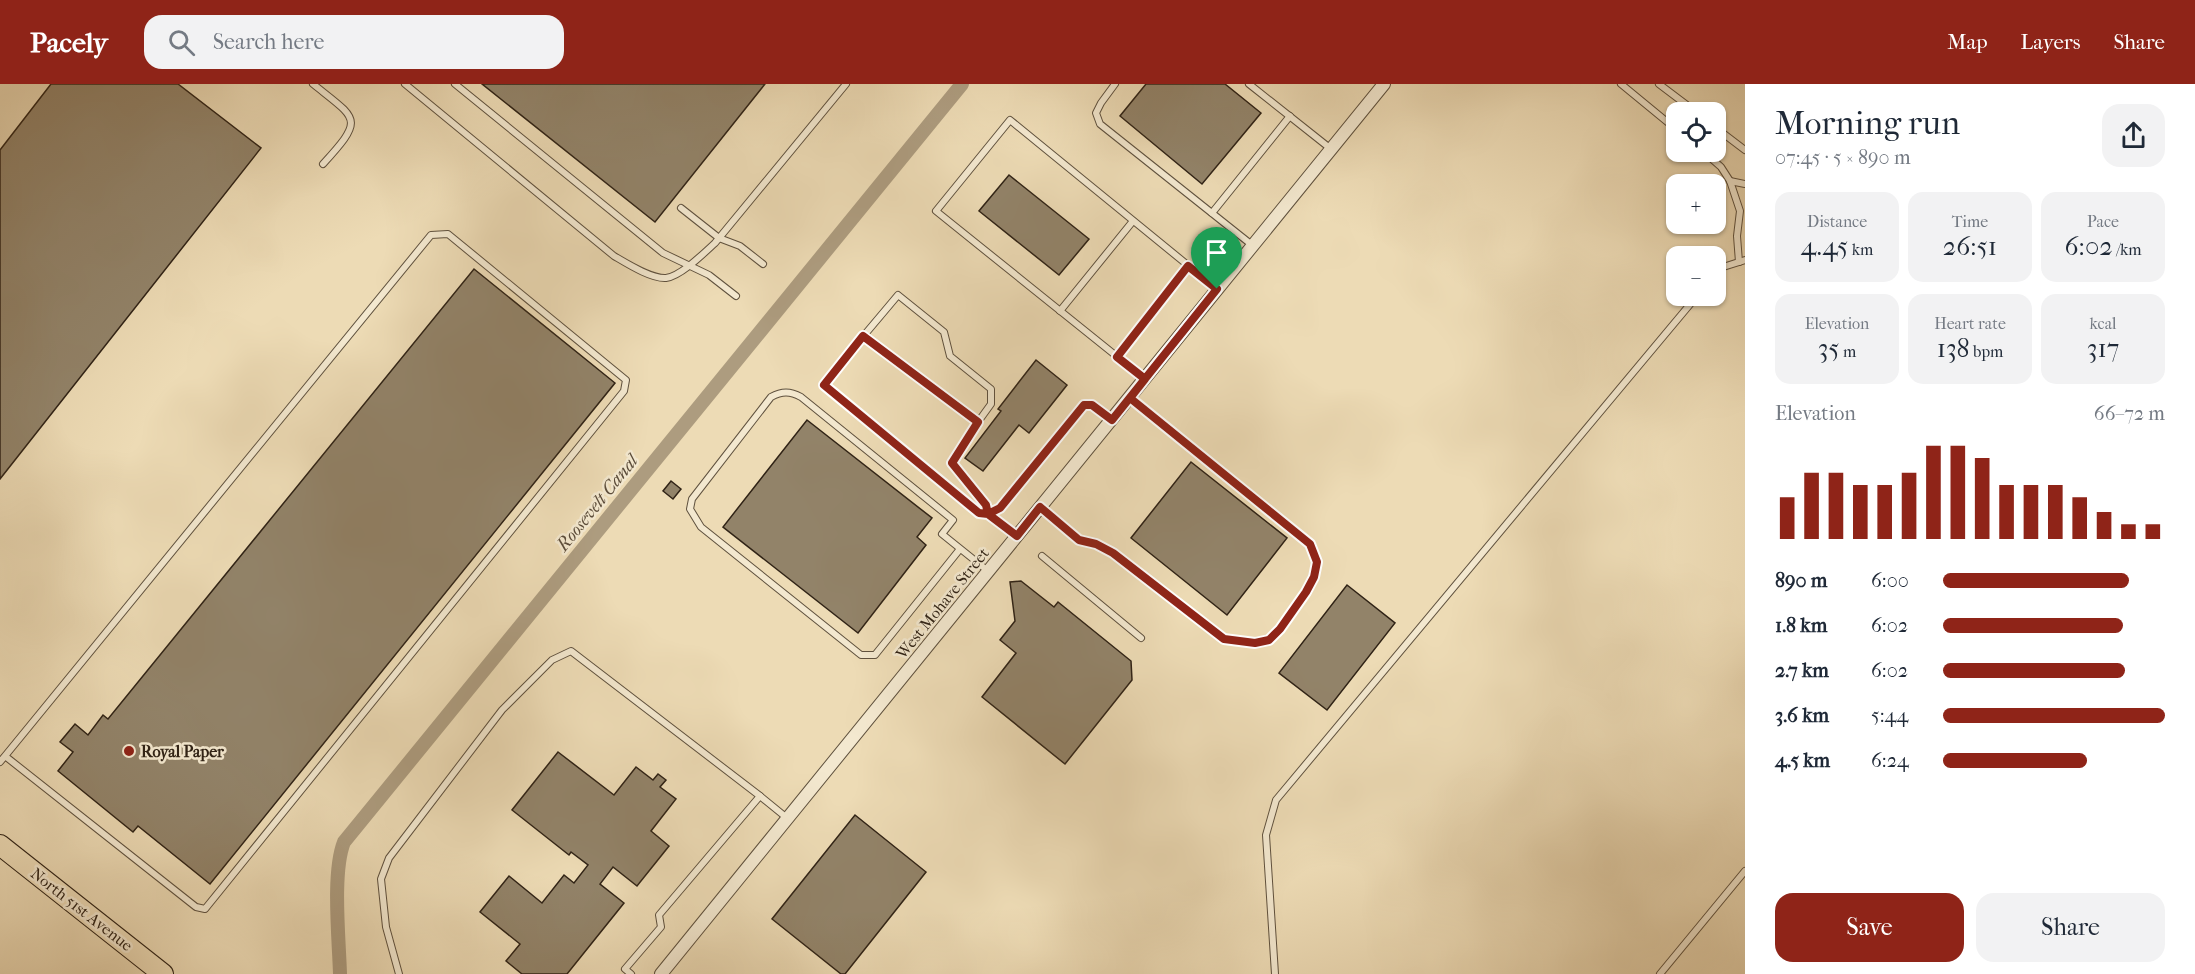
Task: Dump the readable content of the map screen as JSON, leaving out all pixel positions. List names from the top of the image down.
{
  "streets": {
    "main road": ["North 51st Avenue"],
    "street": ["West Mohave Street"]
  },
  "water": ["Roosevelt Canal"],
  "places": ["Royal Paper"],
  "page": {
    "header": "Pacely",
    "search": "Search here",
    "nav": ["Map", "Layers", "Share"],
    "heading": ["Morning run", "07:45 · 5 × 890 m"],
    "map_buttons": ["+", "−"],
    "stats": [
      ["Distance", "4.45 km"],
      ["Time", "26:51"],
      ["Pace", "6:02 /km"],
      ["Elevation", "35 m"],
      ["Heart rate", "138 bpm"],
      ["kcal", "317"]
    ],
    "chart": ["Elevation", "66–72 m"],
    "list": [
      {
        "name": "890 m",
        "note": "6:00"
      },
      {
        "name": "1.8 km",
        "note": "6:02"
      },
      {
        "name": "2.7 km",
        "note": "6:02"
      },
      {
        "name": "3.6 km",
        "note": "5:44"
      },
      {
        "name": "4.5 km",
        "note": "6:24"
      }
    ],
    "buttons": ["Save", "Share"]
  }
}
